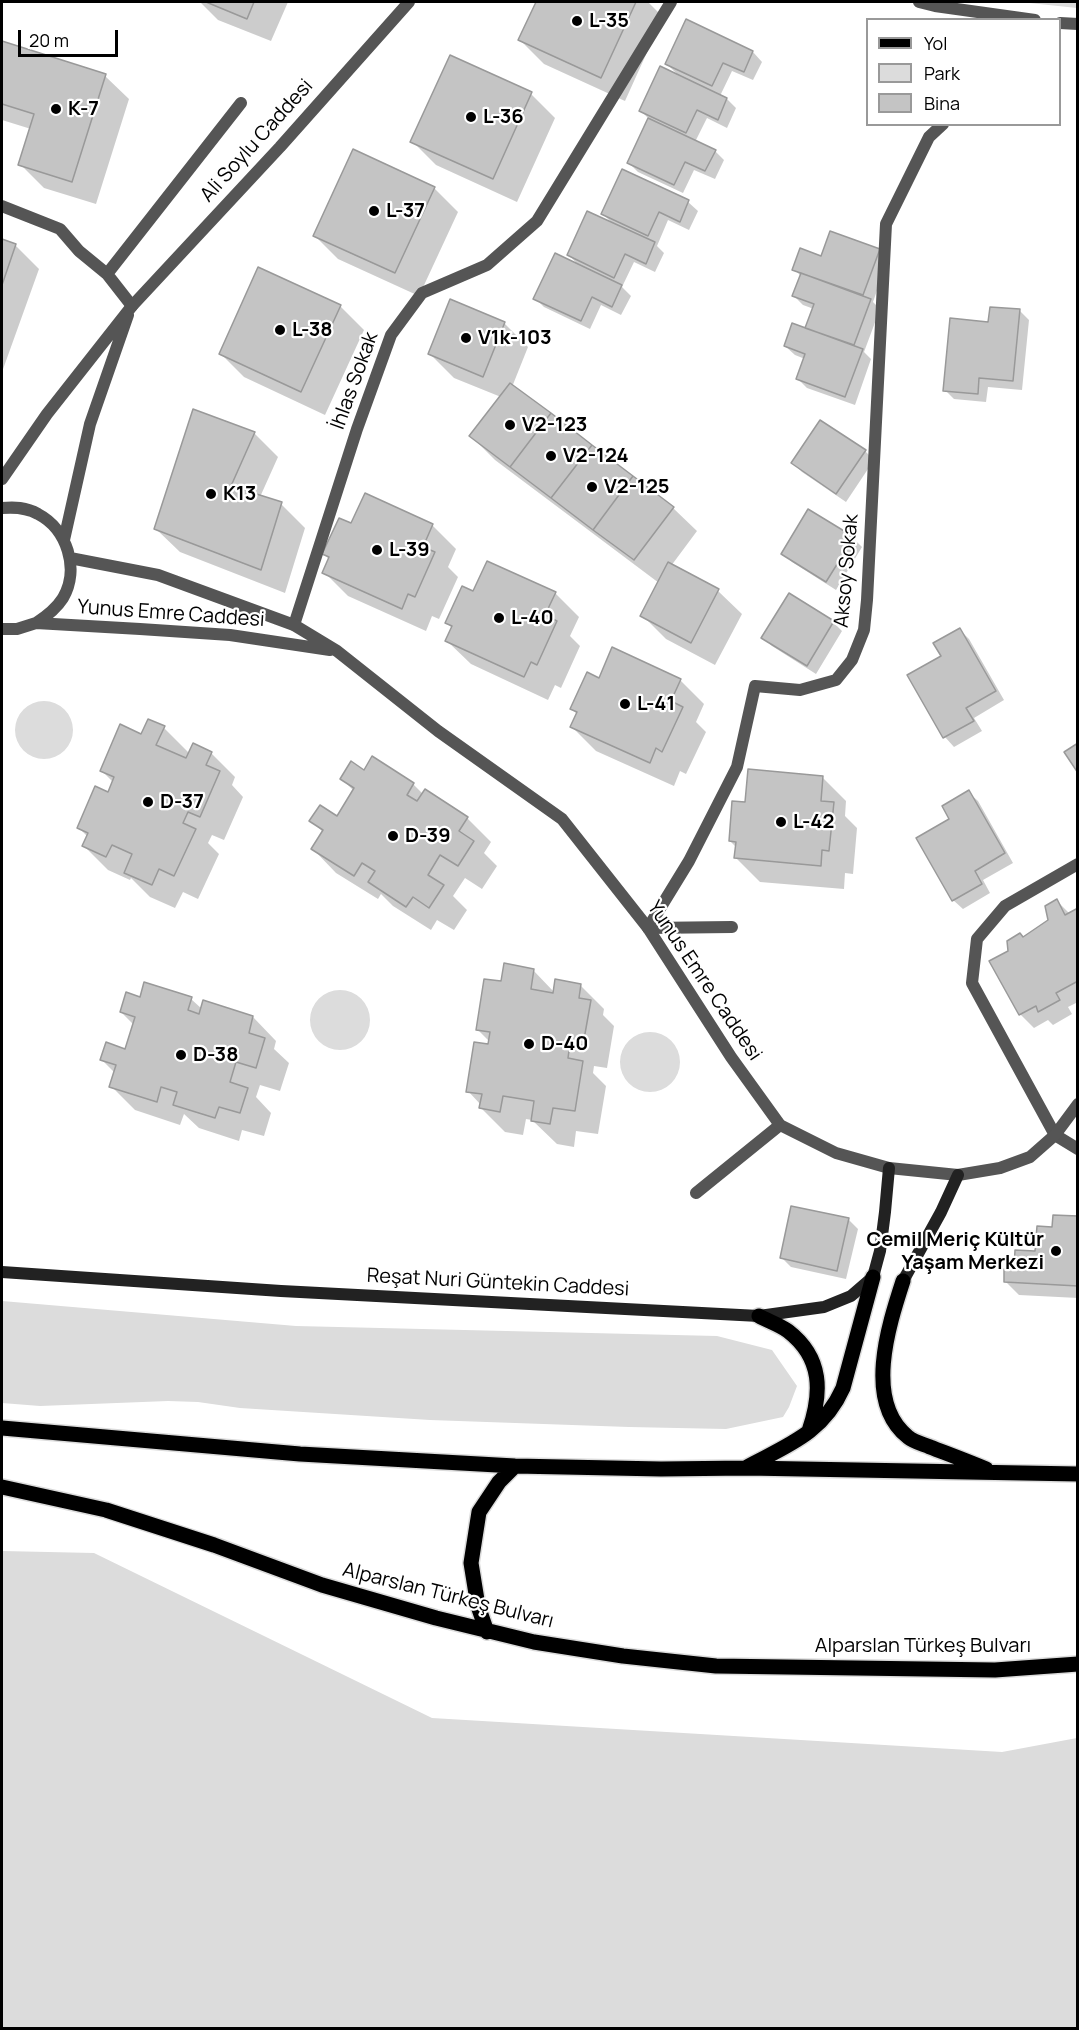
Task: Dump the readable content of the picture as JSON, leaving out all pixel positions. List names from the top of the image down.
{
  "streets": {
    "main road": ["Reşat Nuri Güntekin Caddesi", "Alparslan Türkeş Bulvarı"],
    "street": [
      "Ali Soylu Caddesi",
      "İhlas Sokak",
      "Aksoy Sokak",
      "Yunus Emre Caddesi"
    ]
  },
  "crossings": [
    ["İhlas Sokak", "Yunus Emre Caddesi"],
    ["Aksoy Sokak", "Yunus Emre Caddesi"]
  ],
  "places": [
    "L-35",
    "K-7",
    "L-36",
    "L-37",
    "L-38",
    "V1k-103",
    "V2-123",
    "V2-124",
    "V2-125",
    "K13",
    "L-39",
    "L-40",
    "L-41",
    "D-37",
    "L-42",
    "D-39",
    "D-40",
    "D-38",
    "Cemil Meriç Kültür Yaşam Merkezi"
  ],
  "legend": ["Yol", "Park", "Bina"],
  "scale_bar": "20 m"
}
